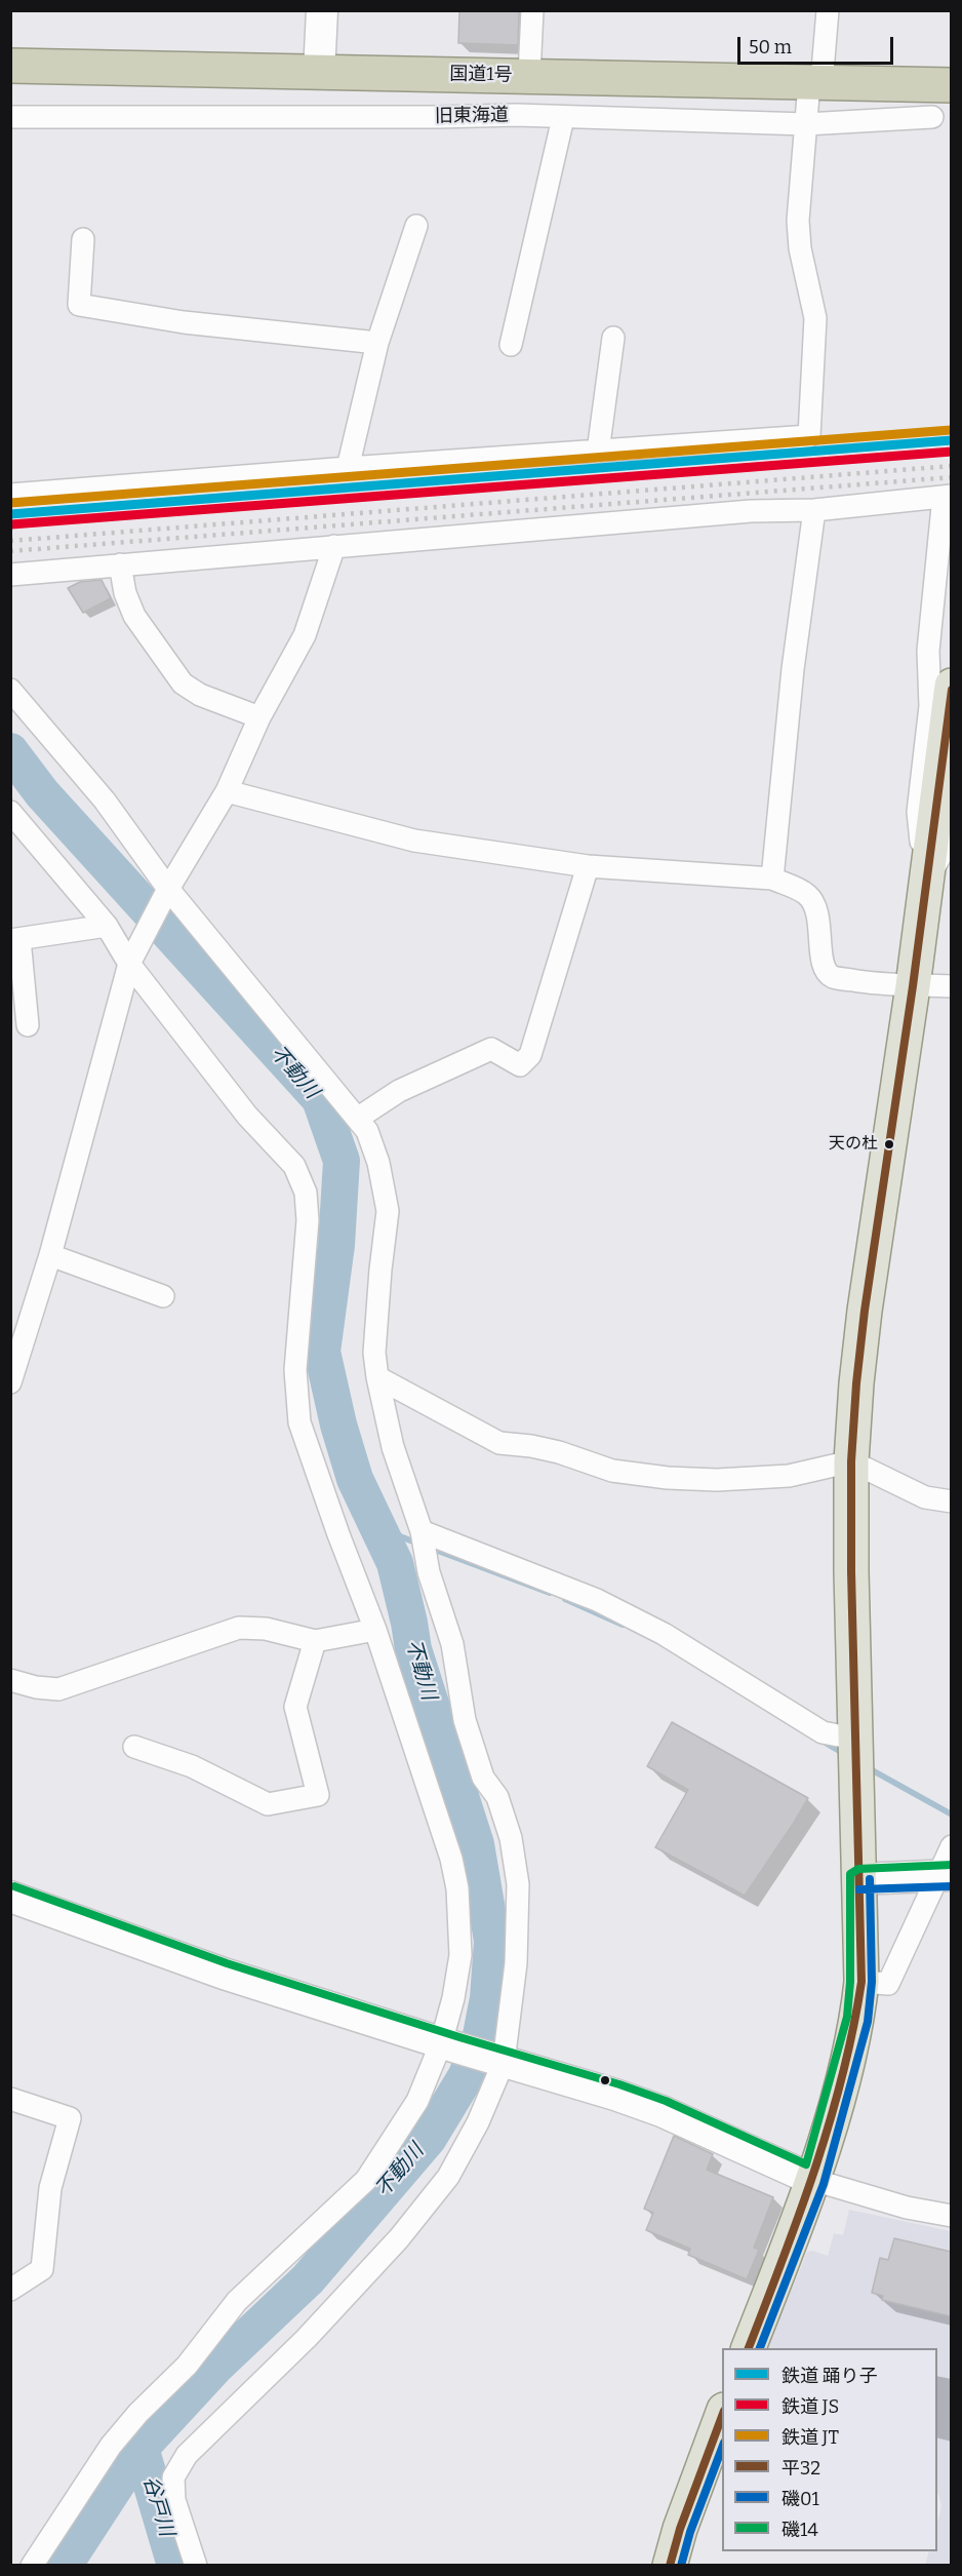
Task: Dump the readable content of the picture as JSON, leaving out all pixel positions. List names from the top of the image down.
{
  "streets": {
    "highway": ["国道1号"],
    "street": ["旧東海道"]
  },
  "water": ["不動川", "谷戸川"],
  "places": ["天の杜"],
  "lines": [
    "rail line JT",
    "rail line 踊り子",
    "rail line JS",
    "transit line 平32",
    "transit line 磯14",
    "transit line 磯01"
  ],
  "legend": [
    "鉄道 踊り子",
    "鉄道 JS",
    "鉄道 JT",
    "平32",
    "磯01",
    "磯14"
  ],
  "scale_bar": "50 m"
}
